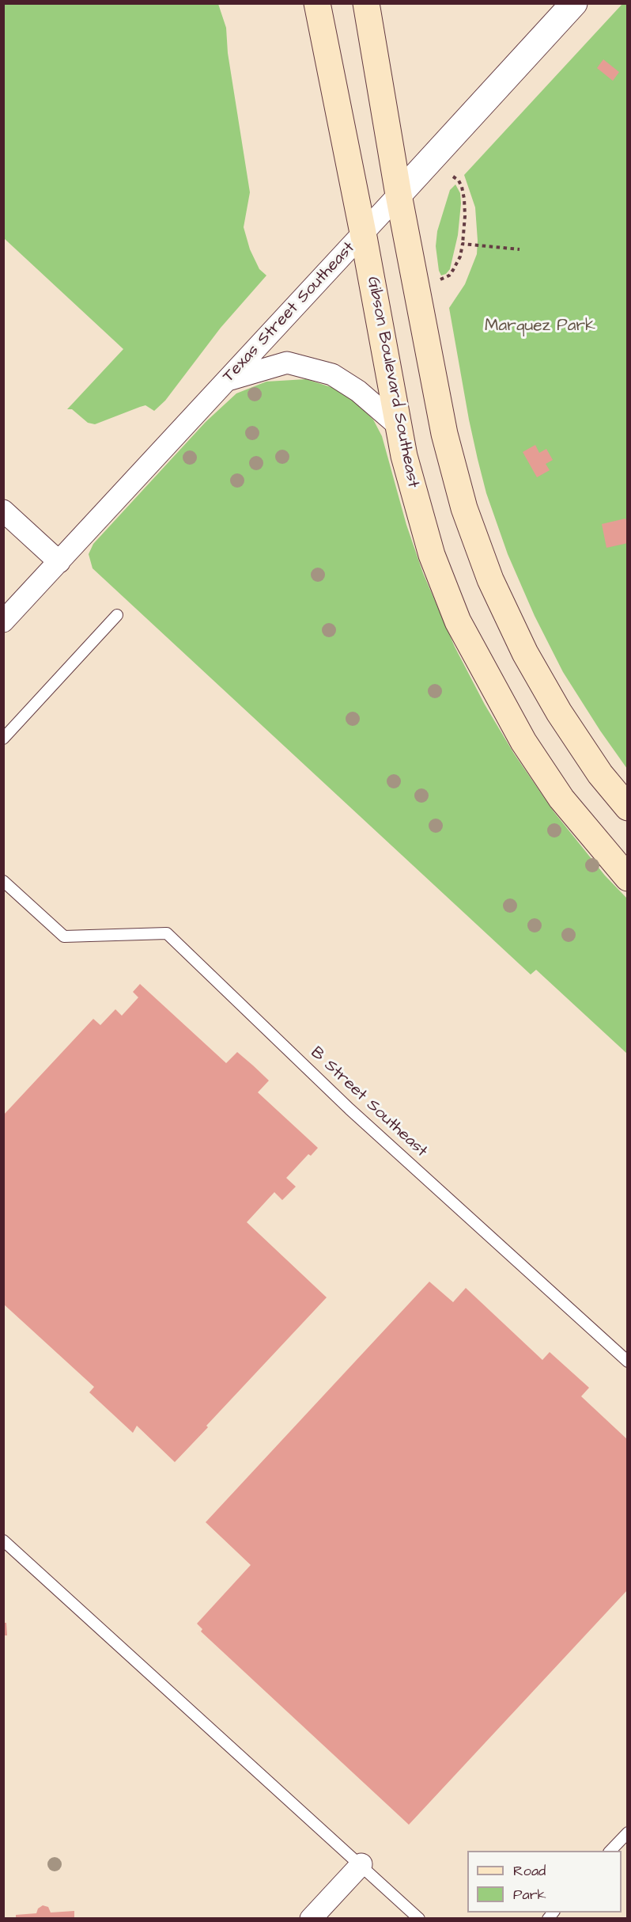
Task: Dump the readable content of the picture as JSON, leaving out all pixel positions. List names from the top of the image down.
{
  "streets": {
    "main road": ["Gibson Boulevard Southeast"],
    "street": ["Texas Street Southeast"],
    "lane": ["B Street Southeast"]
  },
  "crossings": [
    ["Texas Street Southeast", "Gibson Boulevard Southeast"]
  ],
  "parks": ["Marquez Park"],
  "legend": ["Road", "Park"]
}
